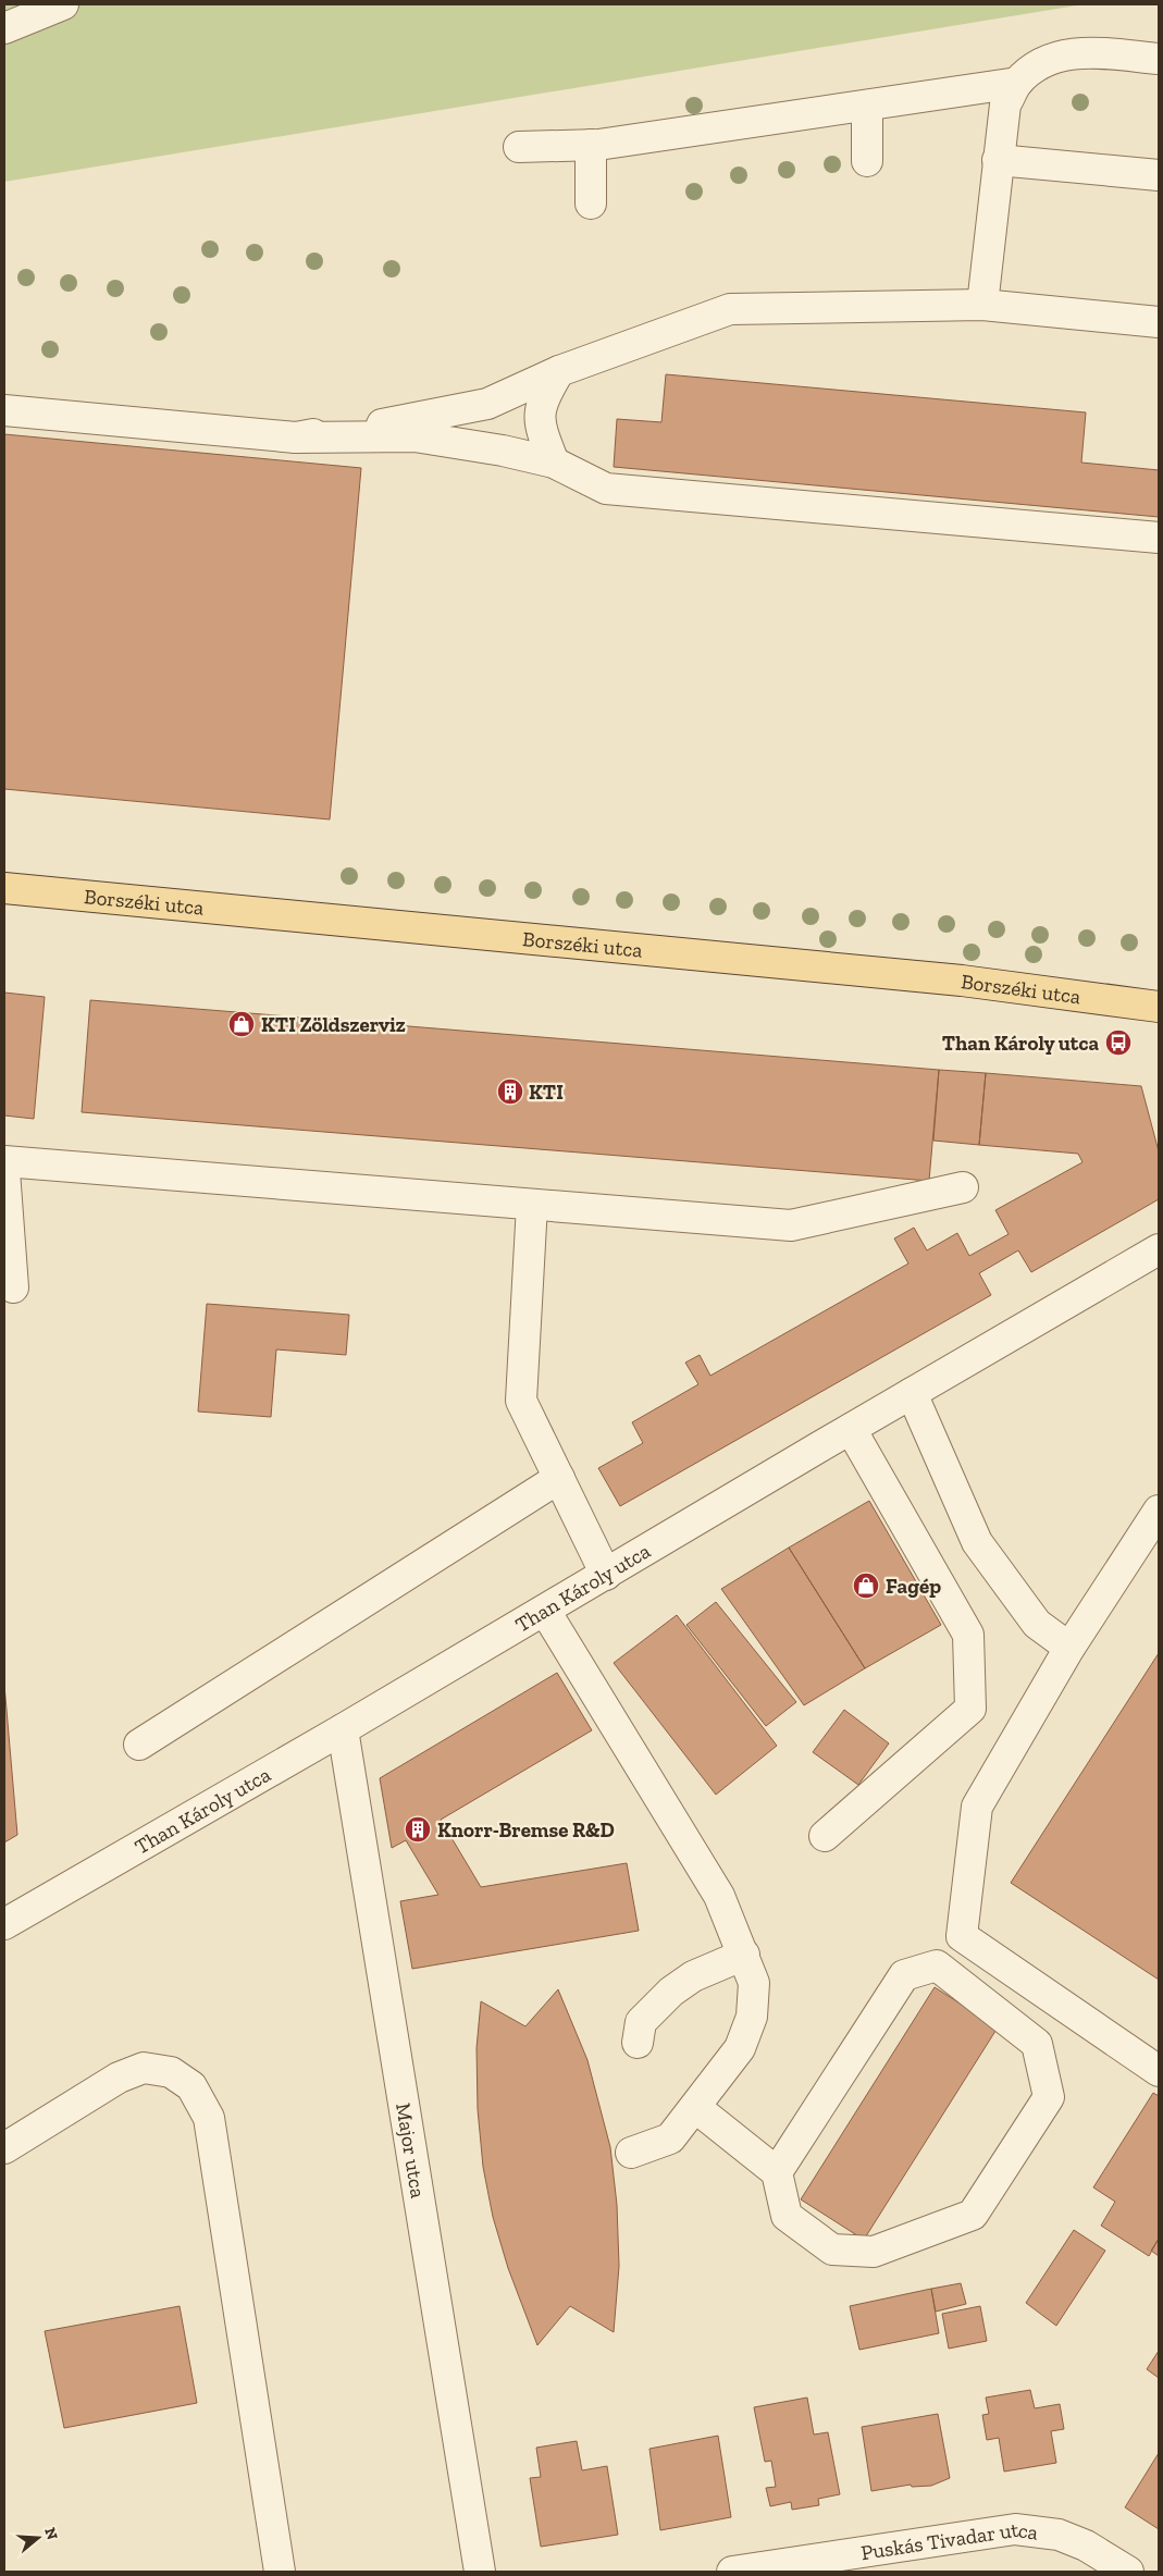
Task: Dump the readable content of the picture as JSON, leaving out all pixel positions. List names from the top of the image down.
{
  "streets": {
    "main road": ["Borszéki utca"],
    "street": ["Than Károly utca", "Major utca", "Puskás Tivadar utca"]
  },
  "crossings": [
    ["Than Károly utca", "Major utca"]
  ],
  "places": {
    "shop": ["KTI Zöldszerviz", "Fagép"],
    "bus stop": ["Than Károly utca"],
    "building": ["KTI", "Knorr-Bremse R&D"]
  },
  "north": "right"
}
